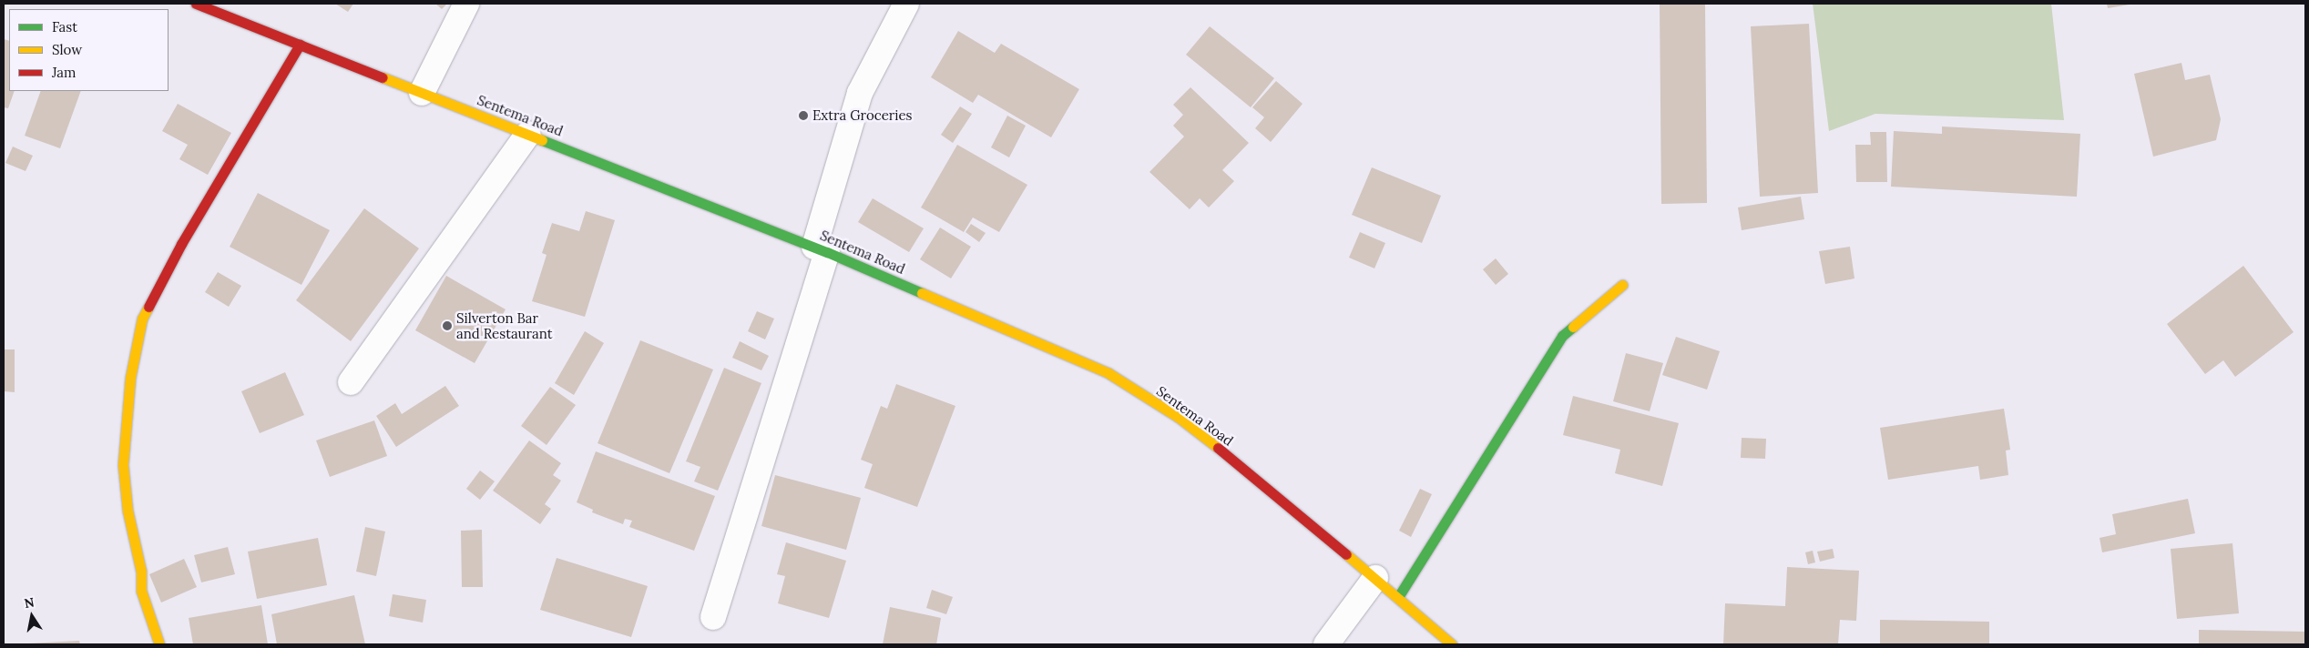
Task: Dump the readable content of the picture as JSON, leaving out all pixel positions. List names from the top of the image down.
{
  "streets": {
    "main road": ["Sentema Road"]
  },
  "places": ["Extra Groceries", "Silverton Bar and Restaurant"],
  "legend": ["Fast", "Slow", "Jam"],
  "north": "top"
}
